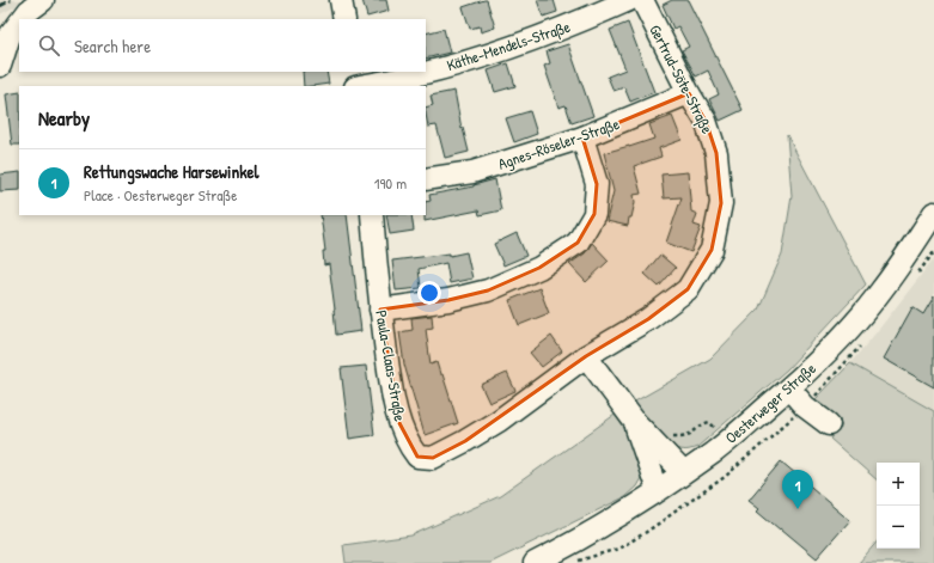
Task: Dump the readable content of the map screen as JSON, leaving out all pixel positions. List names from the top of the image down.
{
  "streets": {
    "street": [
      "Käthe-Mendels-Straße",
      "Gertrud-Söte-Straße",
      "Agnes-Röseler-Straße",
      "Paula-Claas-Straße",
      "Oesterweger Straße"
    ]
  },
  "crossings": [
    ["Gertrud-Söte-Straße", "Agnes-Röseler-Straße"],
    ["Gertrud-Söte-Straße", "Paula-Claas-Straße"]
  ],
  "page": {
    "search": "Search here",
    "heading": "Nearby",
    "list": [
      {
        "mark": "1",
        "name": "Rettungswache Harsewinkel",
        "note": "Place · Oesterweger Straße",
        "value": "190 m"
      }
    ],
    "map_buttons": ["+", "−"],
    "pins": "1"
  }
}
